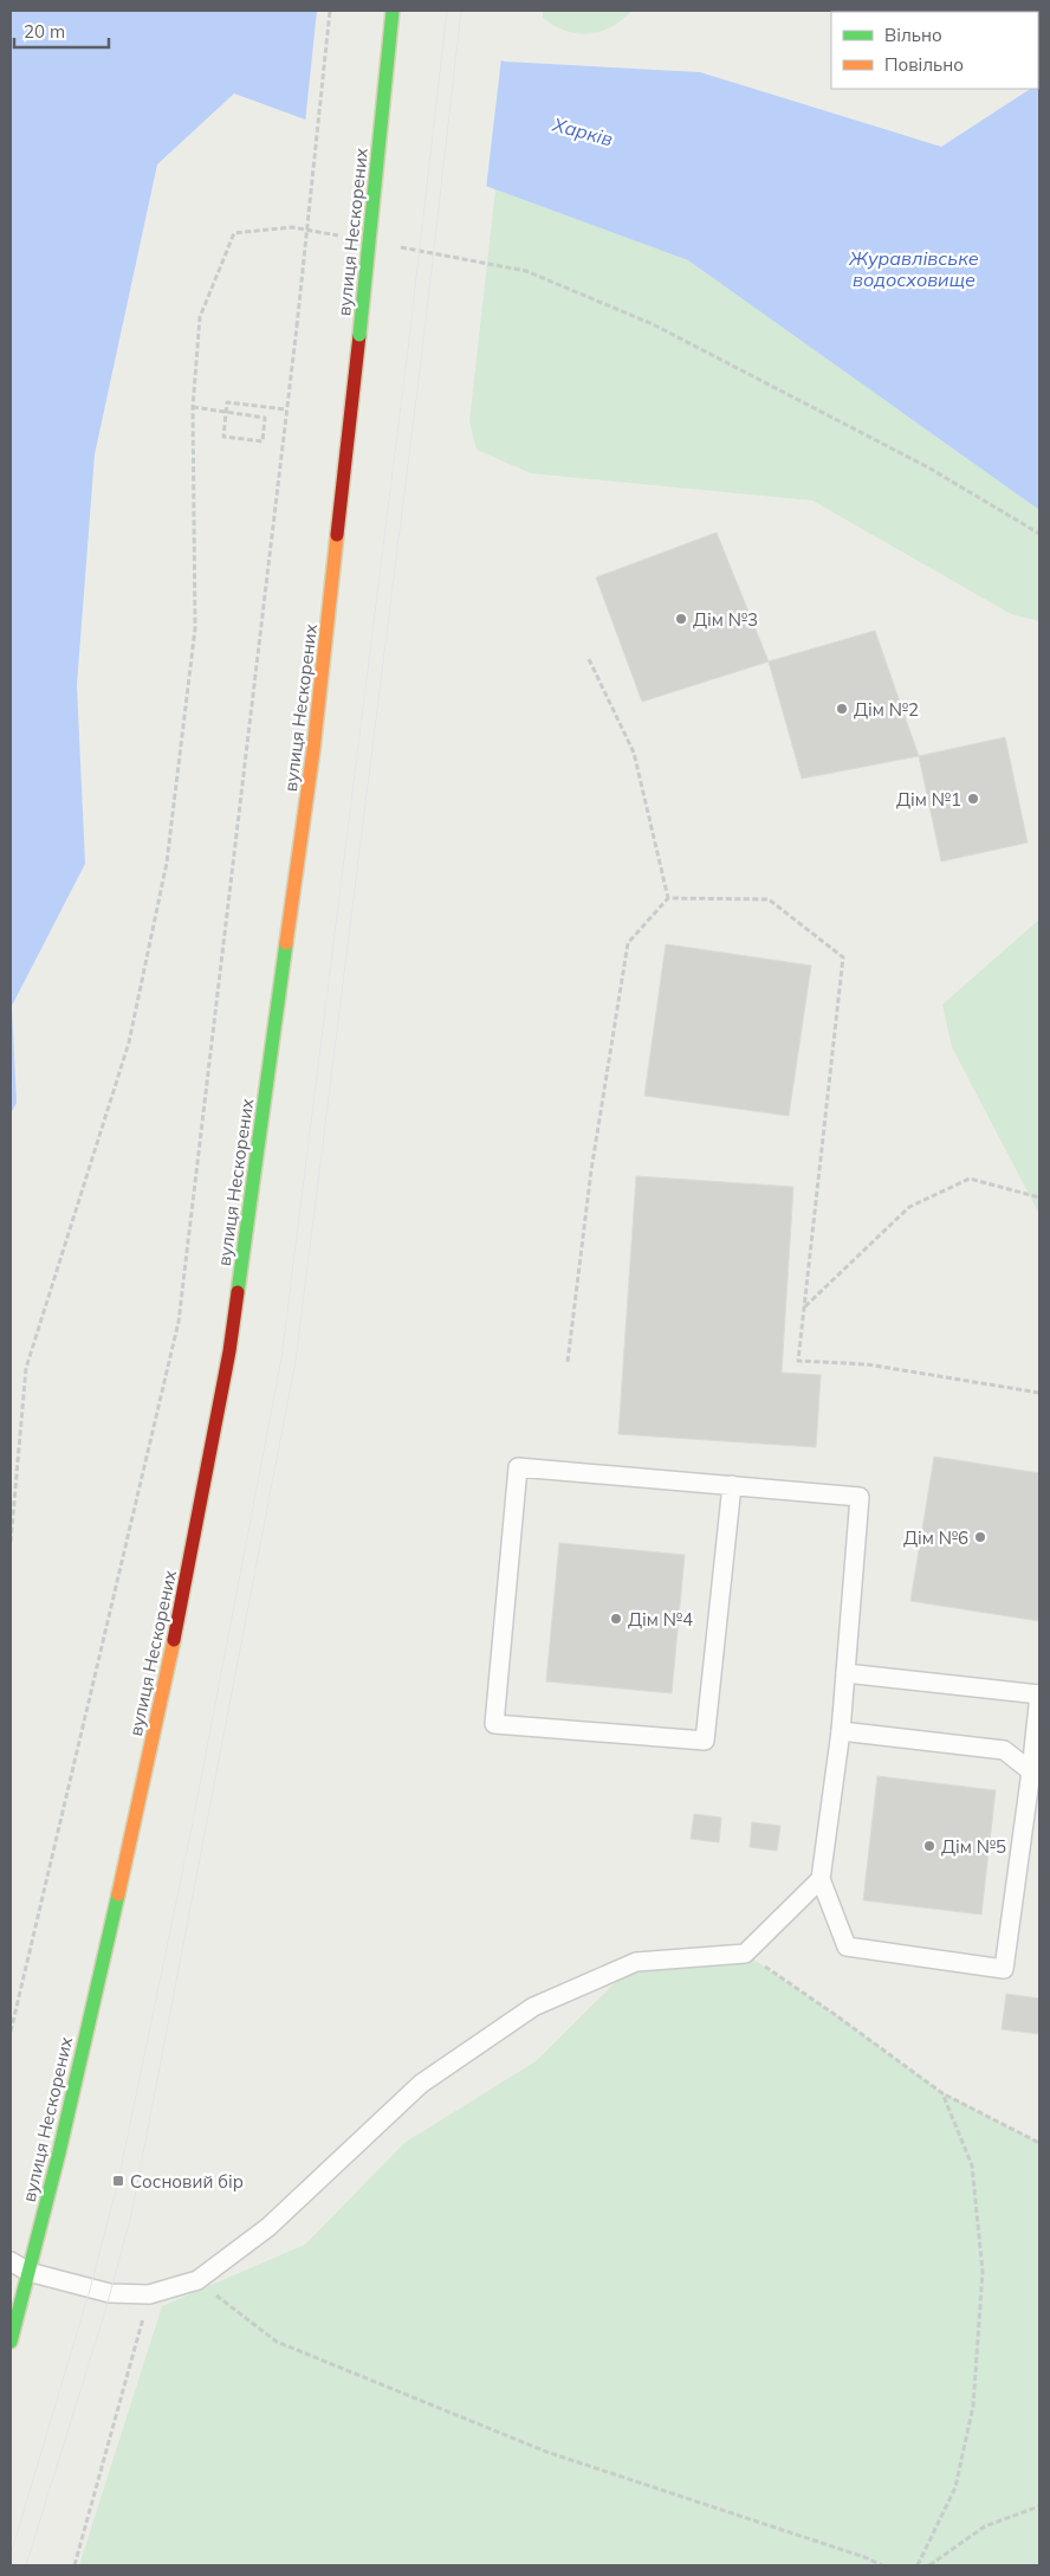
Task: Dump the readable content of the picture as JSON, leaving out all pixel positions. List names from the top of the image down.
{
  "streets": {
    "main road": ["вулиця Нескорених"]
  },
  "water": ["Харків", "Журавлівське водосховище"],
  "places": {
    "other": [
      "Дім №3",
      "Дім №2",
      "Дім №1",
      "Дім №6",
      "Дім №4",
      "Дім №5"
    ],
    "transit": ["Сосновий бір"]
  },
  "legend": ["Вільно", "Повільно"],
  "scale_bar": "20 m"
}
